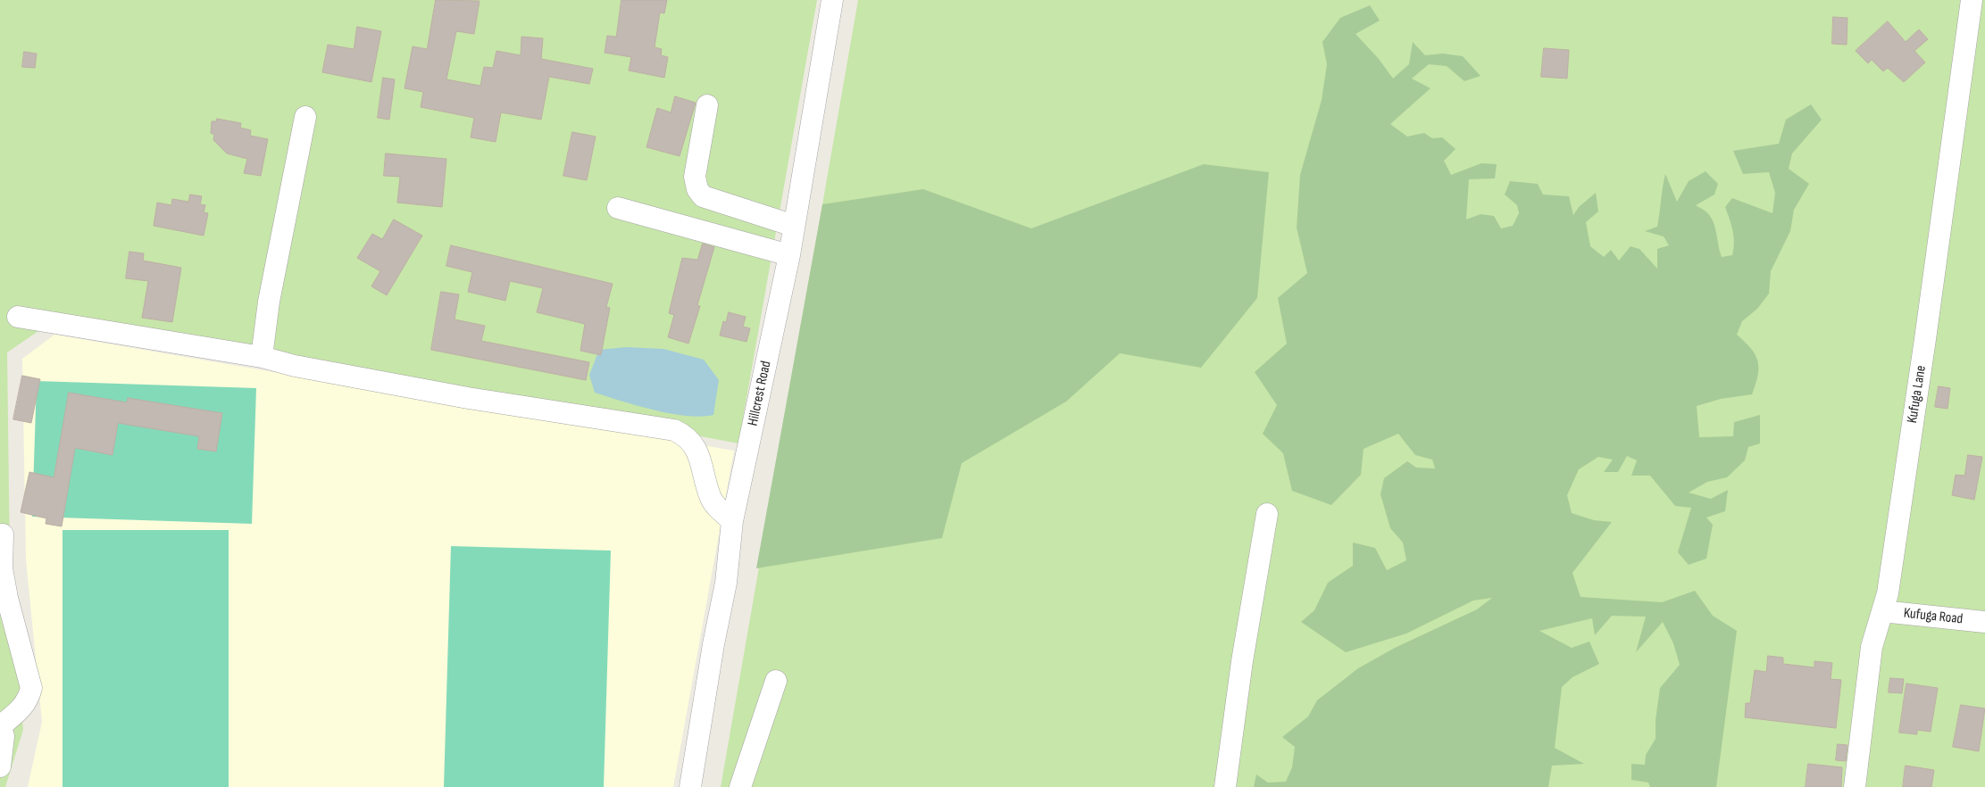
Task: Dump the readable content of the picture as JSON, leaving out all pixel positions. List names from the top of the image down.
{
  "streets": {
    "street": ["Hillcrest Road", "Kufuga Lane", "Kufuga Road"]
  },
  "crossings": [
    ["Kufuga Lane", "Kufuga Road"]
  ]
}
